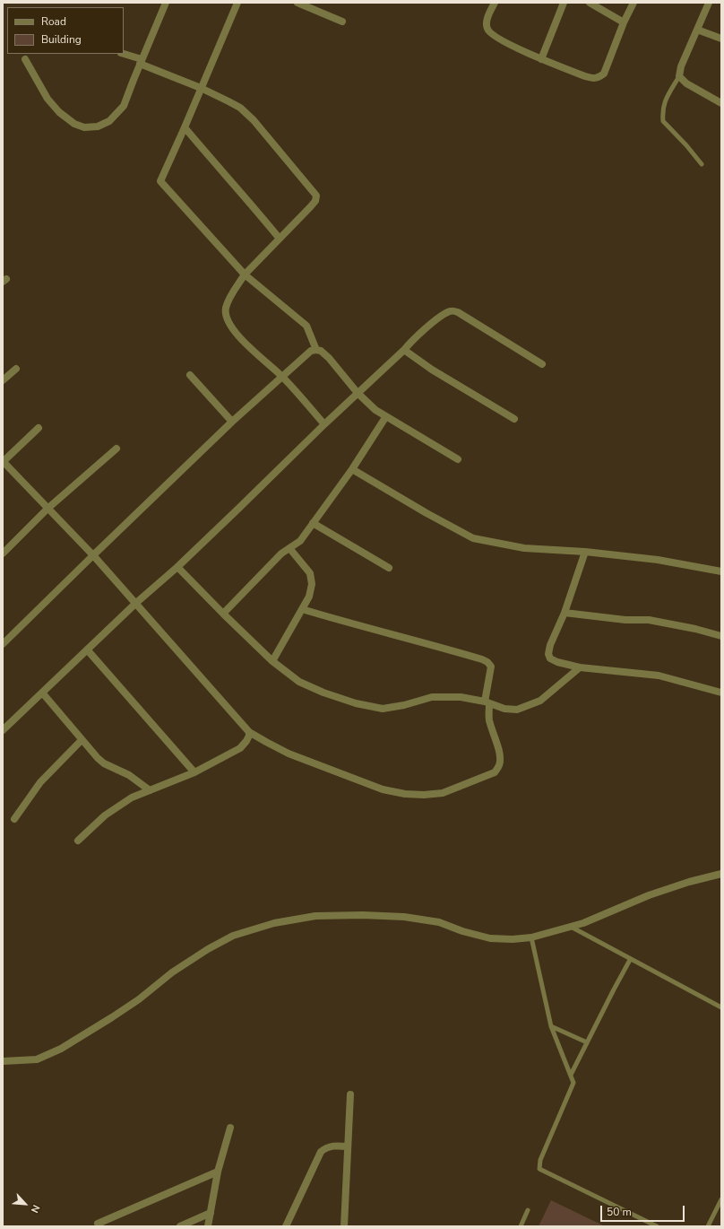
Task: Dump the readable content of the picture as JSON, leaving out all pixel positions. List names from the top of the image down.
{
  "legend": ["Road", "Building"],
  "scale_bar": "50 m",
  "north": "bottom right"
}
